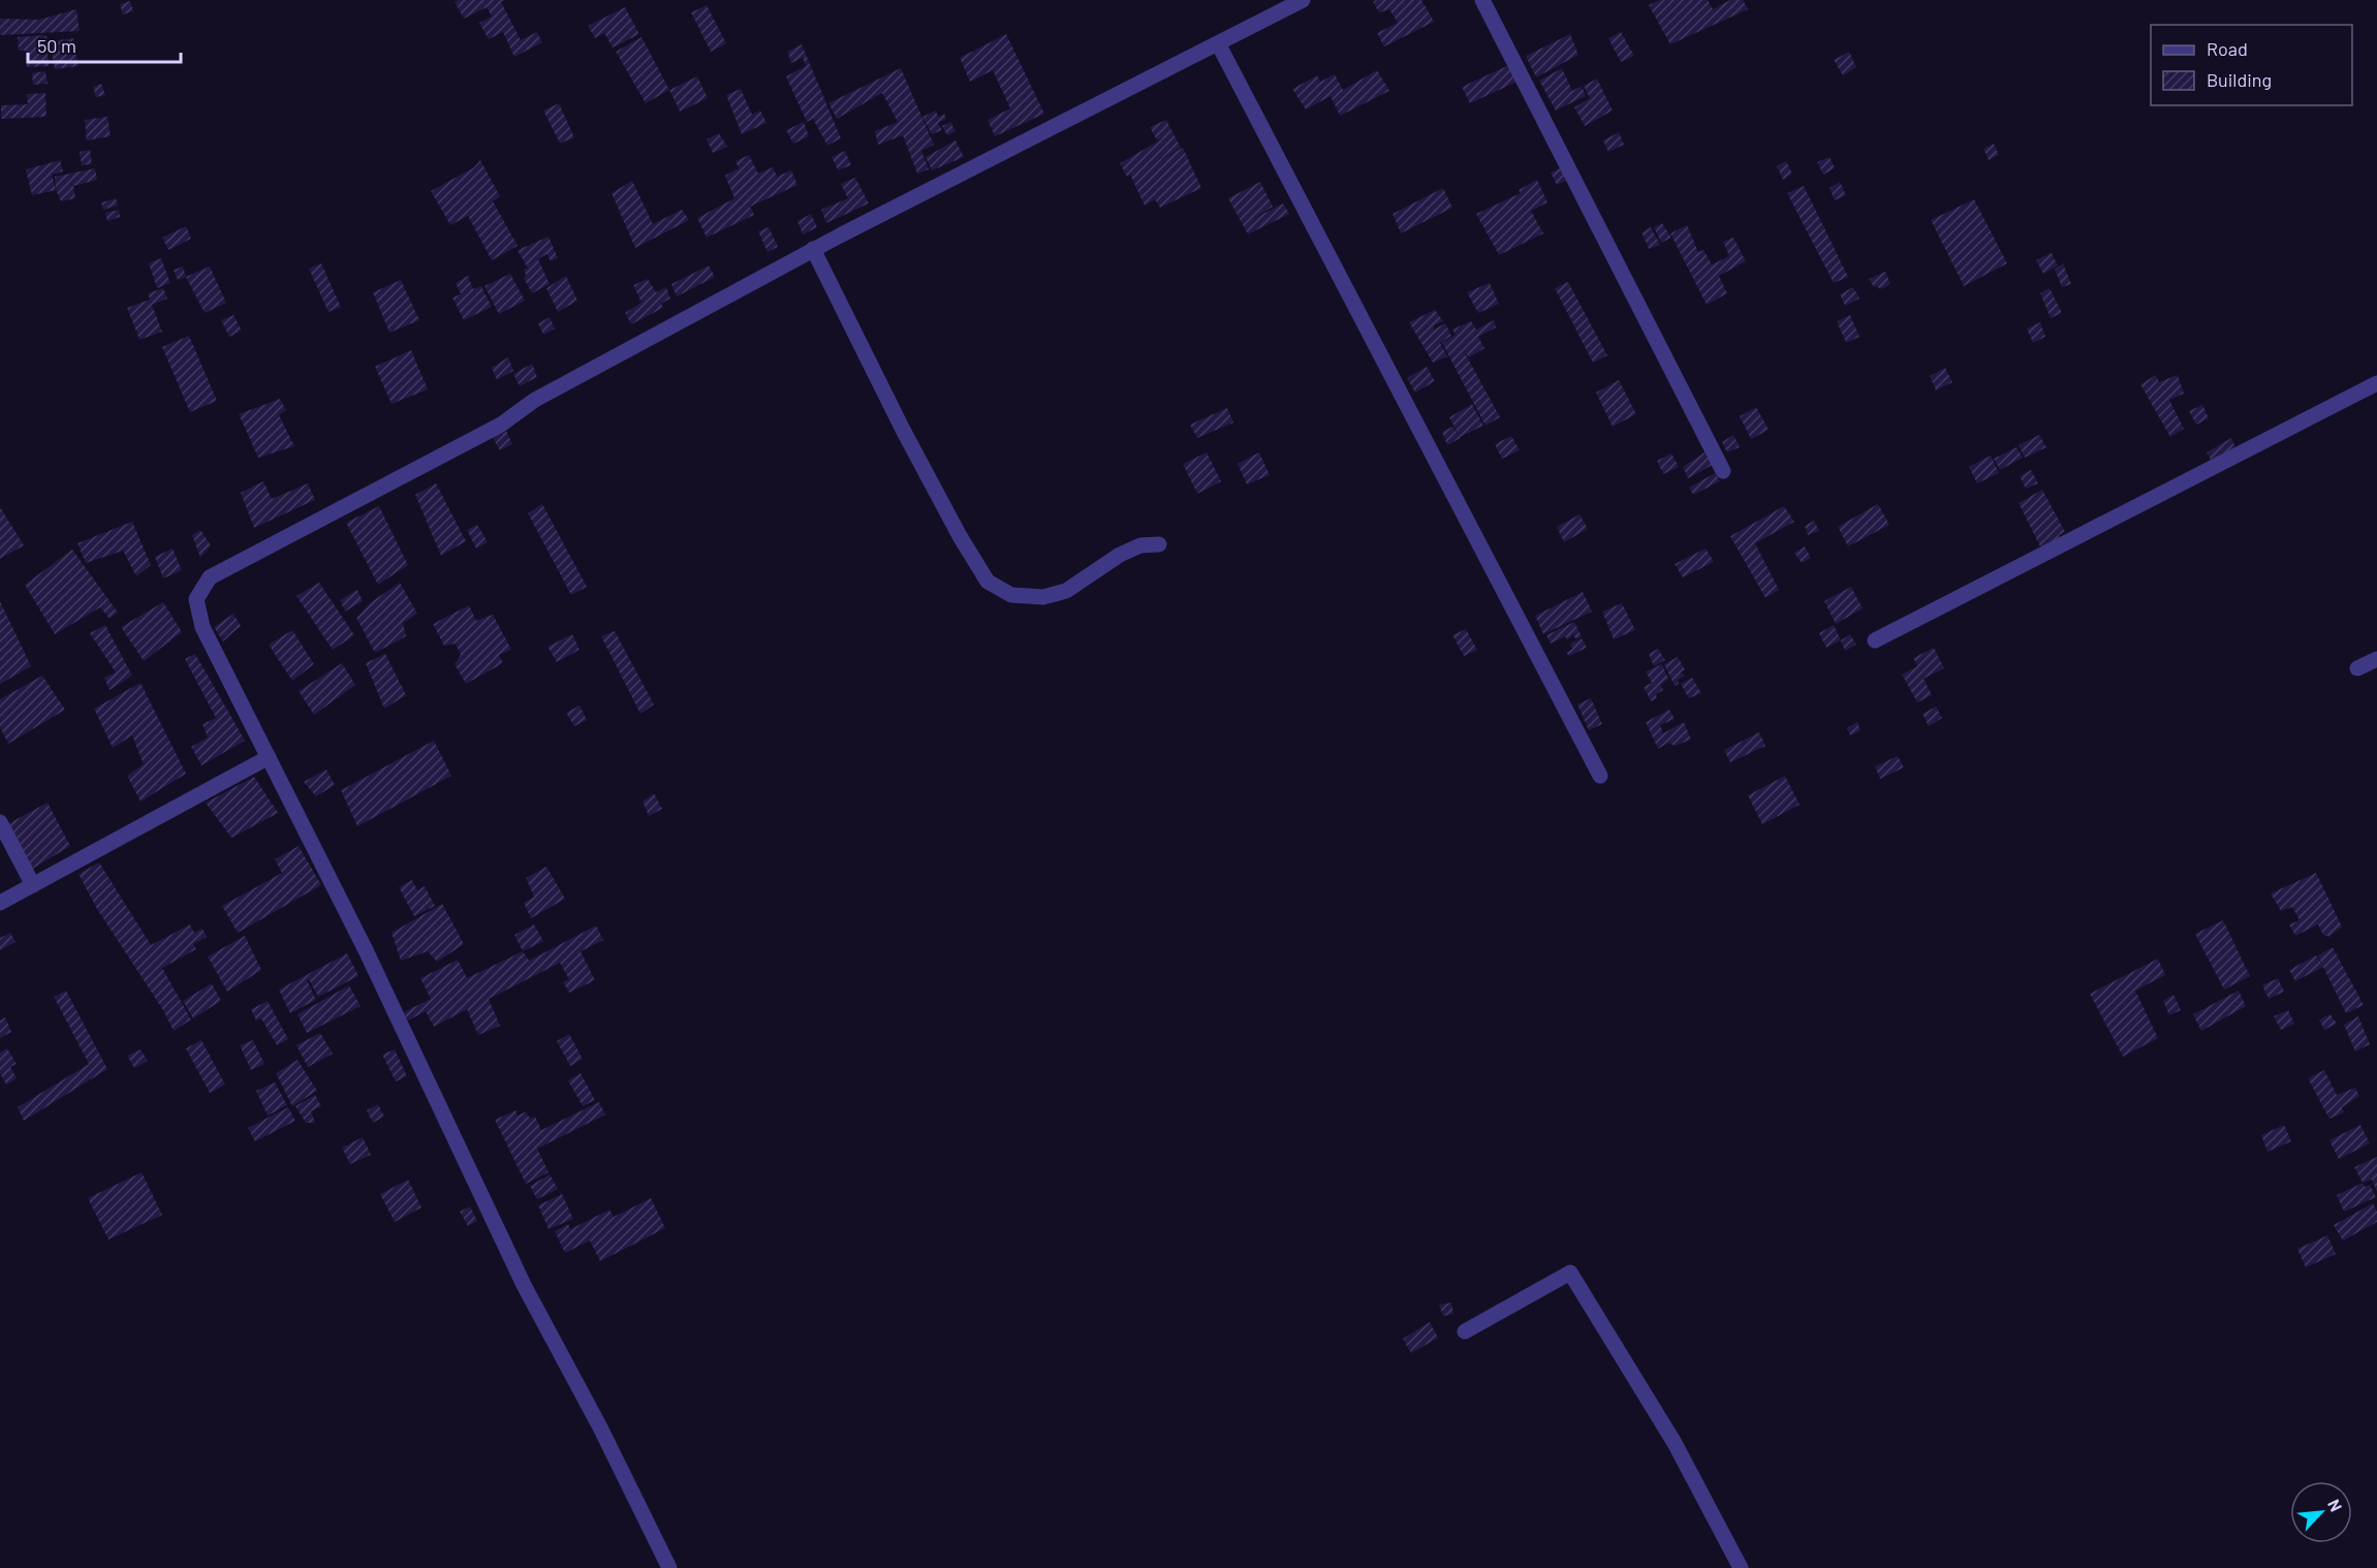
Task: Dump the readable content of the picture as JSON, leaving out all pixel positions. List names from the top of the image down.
{
  "legend": ["Road", "Building"],
  "scale_bar": "50 m",
  "north": "top right"
}
